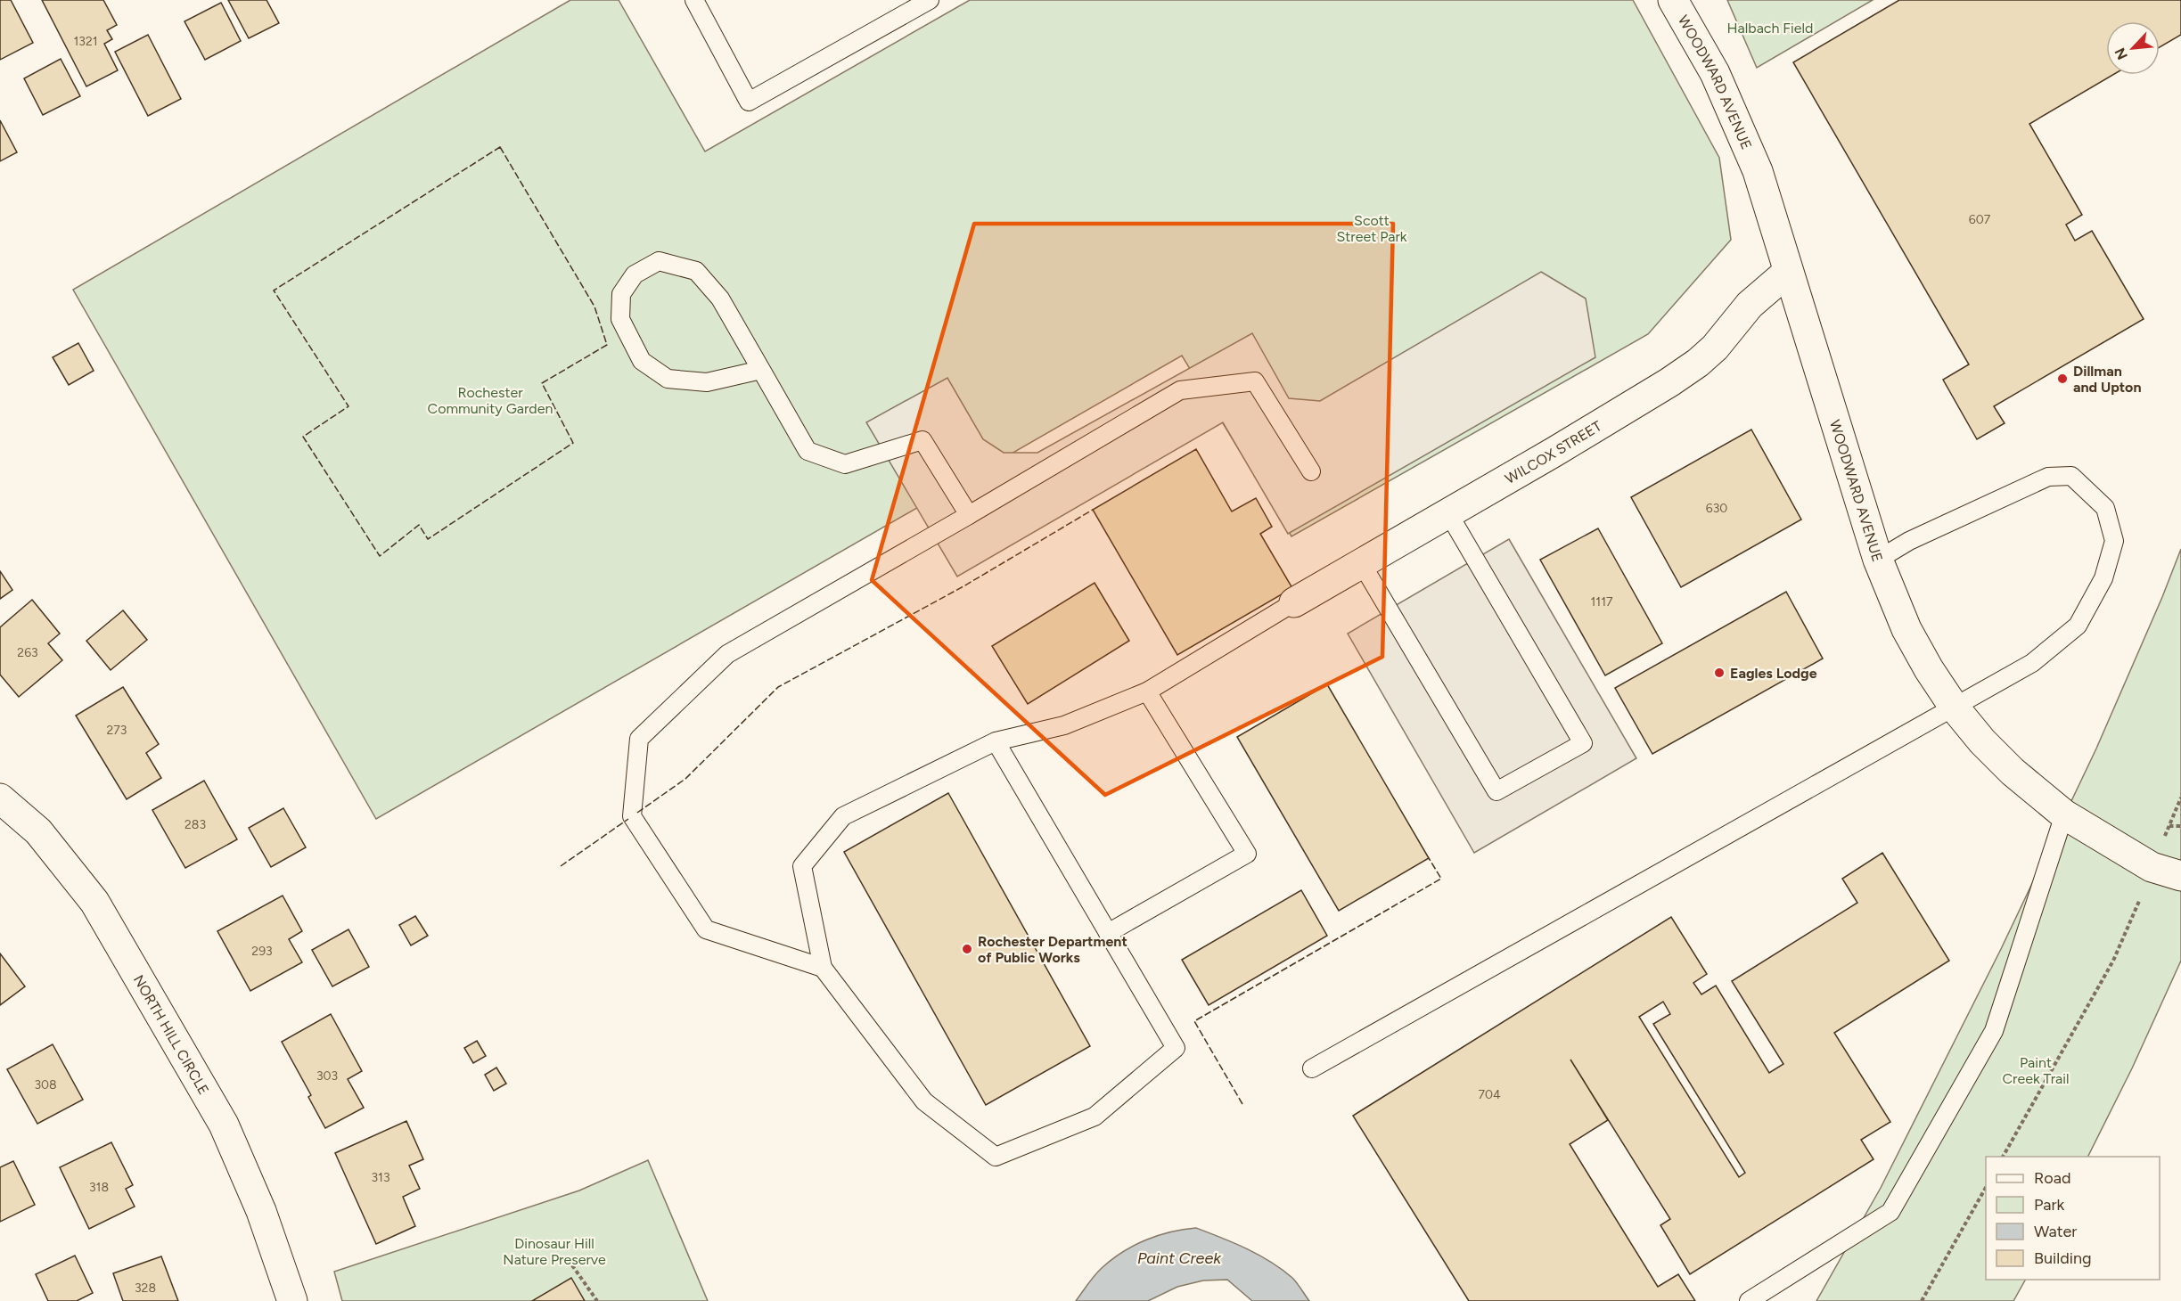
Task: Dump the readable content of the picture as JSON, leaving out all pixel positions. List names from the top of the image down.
{
  "streets": {
    "street": ["WOODWARD AVENUE", "WILCOX STREET", "NORTH HILL CIRCLE"]
  },
  "crossings": [
    ["WOODWARD AVENUE", "WILCOX STREET"]
  ],
  "water": ["Paint Creek"],
  "parks": [
    "Halbach Field",
    "Scott Street Park",
    "Rochester Community Garden",
    "Paint Creek Trail",
    "Dinosaur Hill Nature Preserve"
  ],
  "places": ["Dillman and Upton", "Eagles Lodge", "Rochester Department of Public Works"],
  "house_numbers": [
    "1321",
    "607",
    "630",
    "1117",
    "263",
    "273",
    "283",
    "293",
    "303",
    "308",
    "704",
    "313",
    "318",
    "328"
  ],
  "legend": [
    "Road",
    "Park",
    "Water",
    "Building"
  ],
  "north": "bottom left"
}
